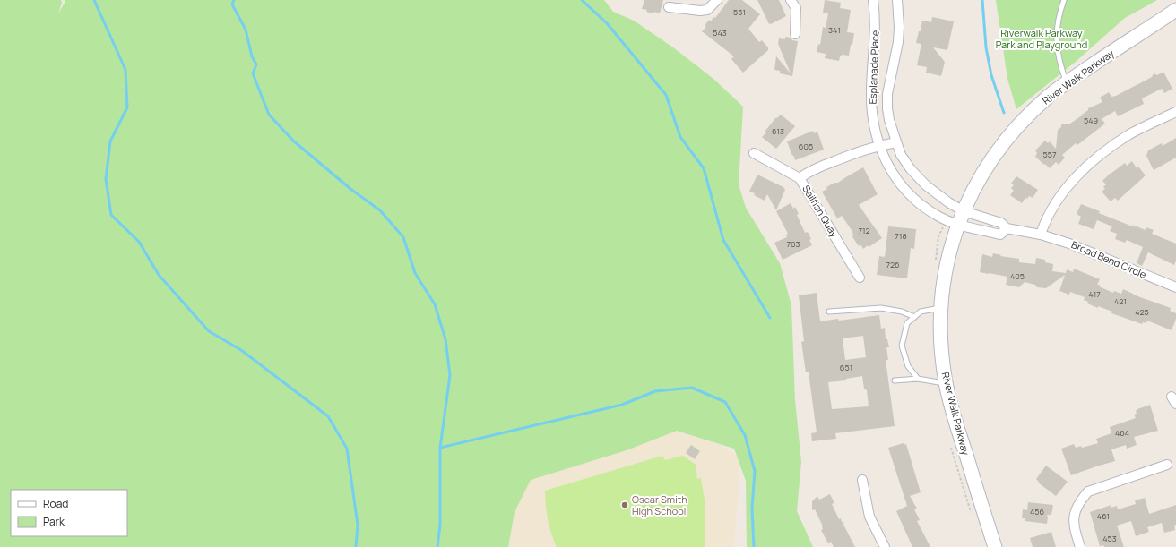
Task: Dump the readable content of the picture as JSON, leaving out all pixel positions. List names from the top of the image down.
{
  "streets": {
    "street": [
      "Esplanade Place",
      "River Walk Parkway",
      "Sailfish Quay",
      "Broad Bend Circle"
    ]
  },
  "crossings": [
    ["Esplanade Place", "River Walk Parkway"],
    ["Esplanade Place", "Sailfish Quay"],
    ["Esplanade Place", "Broad Bend Circle"],
    ["River Walk Parkway", "Broad Bend Circle"]
  ],
  "parks": ["Riverwalk Parkway Park and Playground"],
  "places": ["Oscar Smith High School"],
  "house_numbers": [
    "551",
    "341",
    "543",
    "549",
    "613",
    "605",
    "557",
    "712",
    "718",
    "703",
    "726",
    "405",
    "417",
    "421",
    "425",
    "651",
    "464",
    "456",
    "461",
    "453"
  ],
  "legend": ["Road", "Park"]
}
